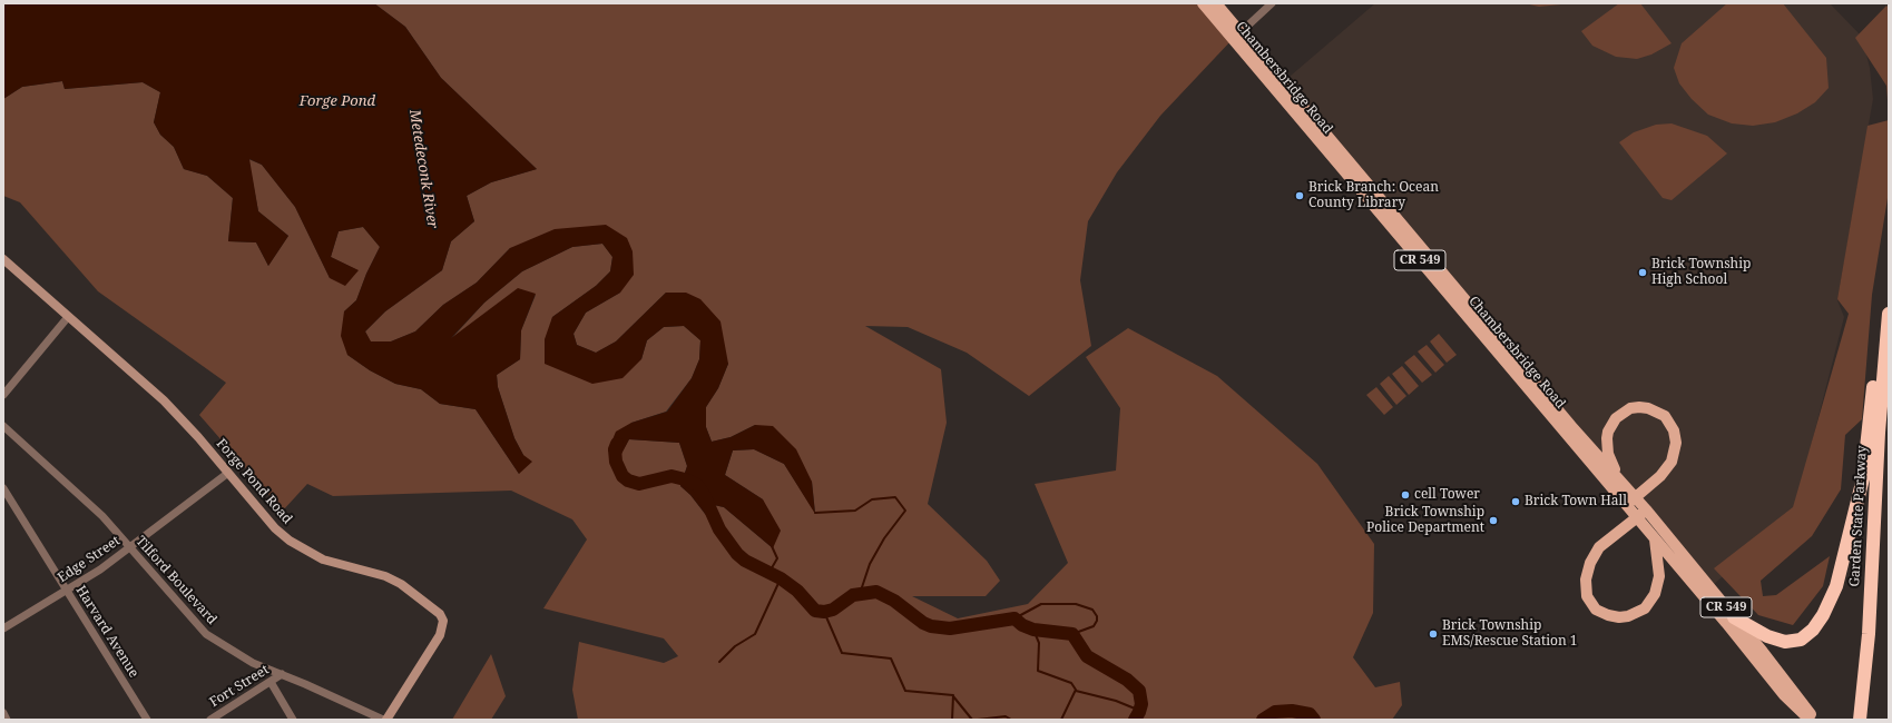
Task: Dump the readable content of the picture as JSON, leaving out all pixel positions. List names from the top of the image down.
{
  "streets": {
    "highway": ["Garden State Parkway"],
    "main road": ["Chambersbridge Road", "CR 549"],
    "street": [
      "Forge Pond Road",
      "Edge Street",
      "Tilford Boulevard",
      "Harvard Avenue",
      "Fort Street"
    ]
  },
  "crossings": [
    ["Forge Pond Road", "Edge Street"],
    ["Forge Pond Road", "Tilford Boulevard"],
    ["Edge Street", "Tilford Boulevard"],
    ["Edge Street", "Harvard Avenue"],
    ["Tilford Boulevard", "Fort Street"]
  ],
  "water": ["Forge Pond", "Metedeconk River"],
  "places": [
    "Brick Branch: Ocean County Library",
    "Brick Township High School",
    "cell Tower",
    "Brick Town Hall",
    "Brick Township Police Department",
    "Brick Township EMS/Rescue Station 1"
  ]
}
